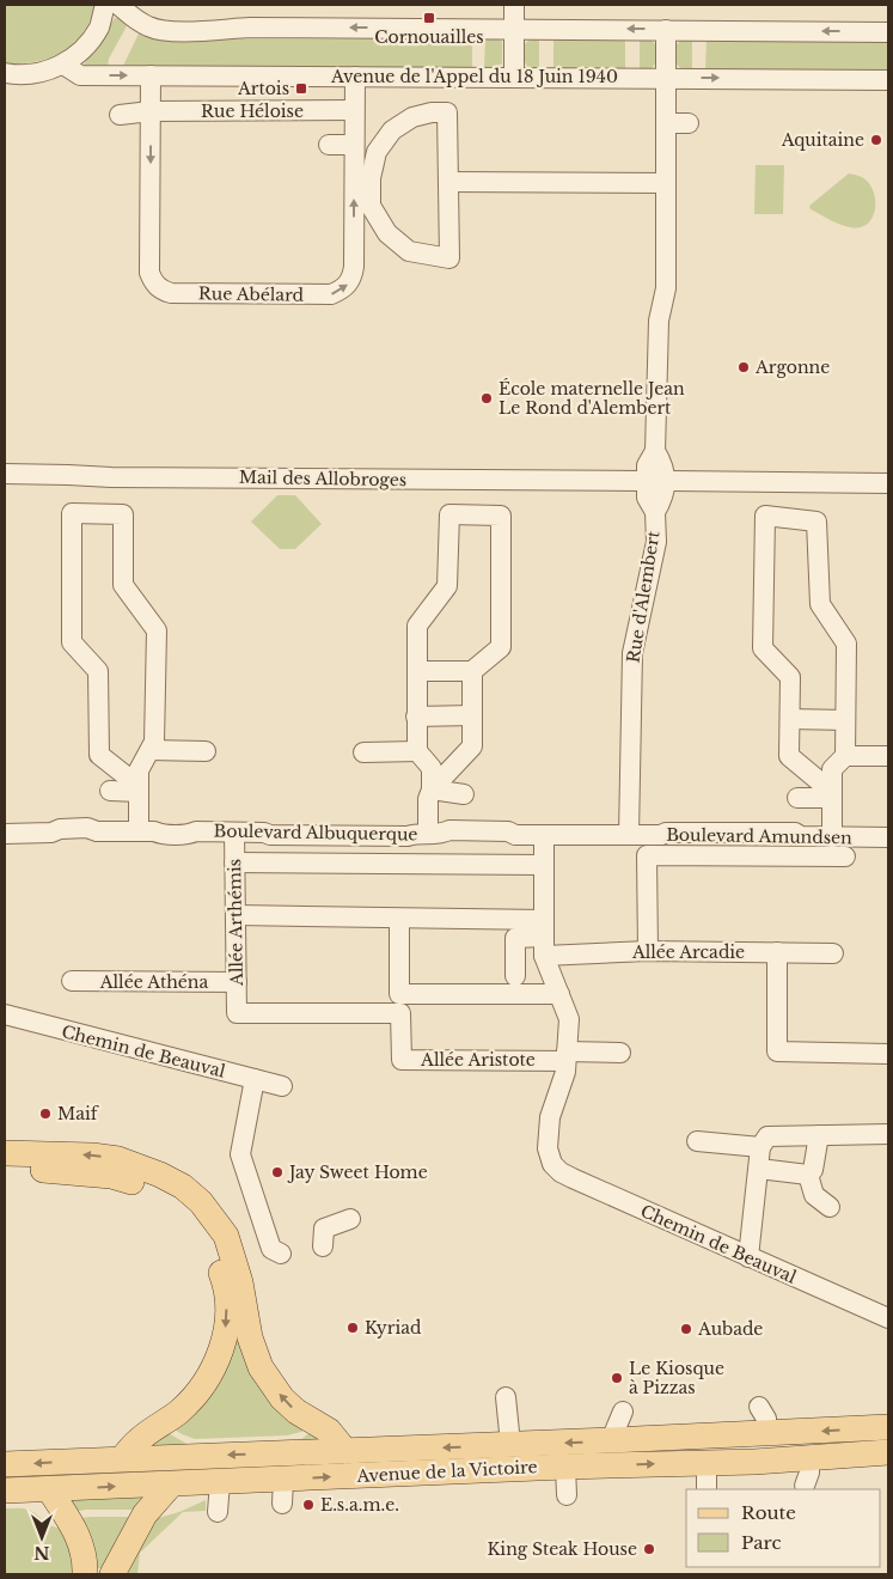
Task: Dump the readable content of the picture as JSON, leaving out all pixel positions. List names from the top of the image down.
{
  "streets": {
    "main road": ["Avenue de la Victoire"],
    "street": [
      "Avenue de l'Appel du 18 Juin 1940",
      "Rue Héloise",
      "Rue Abélard",
      "Mail des Allobroges",
      "Rue d'Alembert",
      "Boulevard Albuquerque",
      "Boulevard Amundsen",
      "Allée Arthémis",
      "Allée Arcadie",
      "Allée Athéna",
      "Chemin de Beauval",
      "Allée Aristote"
    ]
  },
  "crossings": [
    ["Avenue de l'Appel du 18 Juin 1940", "Rue Abélard"],
    ["Avenue de l'Appel du 18 Juin 1940", "Rue d'Alembert"],
    ["Rue Héloise", "Rue Abélard"],
    ["Rue d'Alembert", "Boulevard Albuquerque"],
    ["Rue d'Alembert", "Boulevard Amundsen"],
    ["Boulevard Albuquerque", "Boulevard Amundsen"],
    ["Boulevard Albuquerque", "Allée Arthémis"],
    ["Allée Arthémis", "Allée Athéna"],
    ["Allée Arthémis", "Allée Aristote"],
    ["Chemin de Beauval", "Allée Aristote"]
  ],
  "places": {
    "transit": ["Cornouailles", "Artois"],
    "other": [
      "Aquitaine",
      "Argonne",
      "École maternelle Jean Le Rond d'Alembert",
      "Maif",
      "Jay Sweet Home",
      "Kyriad",
      "Aubade",
      "Le Kiosque à Pizzas",
      "E.s.a.m.e.",
      "King Steak House"
    ]
  },
  "legend": ["Route", "Parc"],
  "north": "bottom"
}
